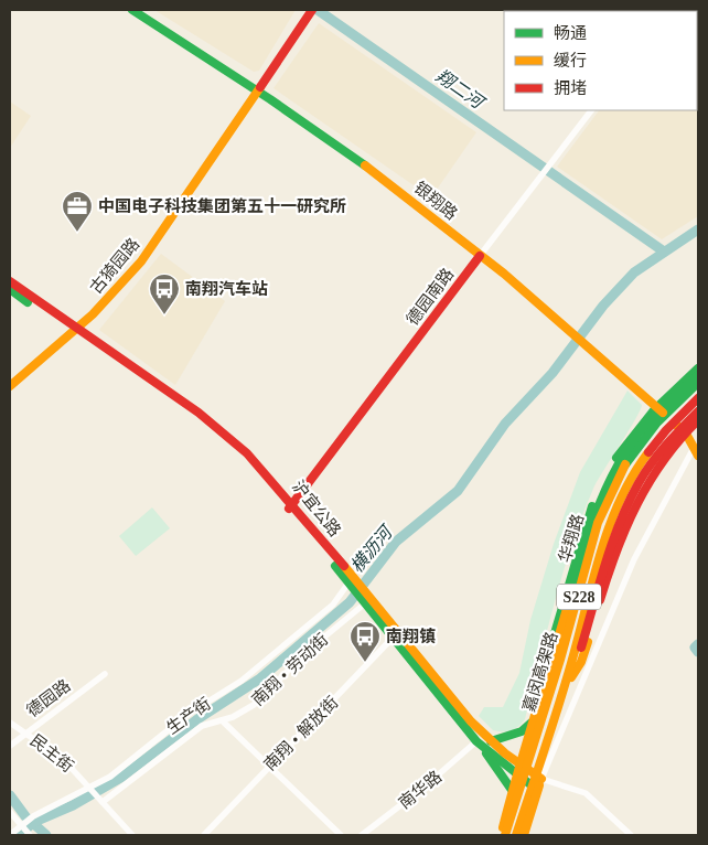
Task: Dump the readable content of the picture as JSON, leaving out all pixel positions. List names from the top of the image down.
{
  "streets": {
    "main road": [
      "银翔路",
      "古猗园路",
      "德园南路",
      "沪宜公路",
      "华翔路",
      "S228",
      "嘉闵高架路"
    ],
    "street": [
      "南翔 • 劳动街",
      "德园路",
      "生产街",
      "南翔 • 解放街",
      "民主街",
      "南华路"
    ]
  },
  "crossings": [
    ["银翔路", "古猗园路"],
    ["银翔路", "德园南路"],
    ["古猗园路", "沪宜公路"],
    ["德园南路", "沪宜公路"],
    ["沪宜公路", "华翔路"],
    ["沪宜公路", "南翔 • 劳动街"],
    ["沪宜公路", "生产街"],
    ["沪宜公路", "南翔 • 解放街"],
    ["沪宜公路", "南华路"],
    ["南翔 • 劳动街", "民主街"],
    ["德园路", "民主街"],
    ["生产街", "民主街"]
  ],
  "water": ["翔二河", "横沥河"],
  "places": {
    "office": ["中国电子科技集团第五十一研究所"],
    "bus stop": ["南翔汽车站", "南翔镇"]
  },
  "legend": ["畅通", "缓行", "拥堵"]
}
